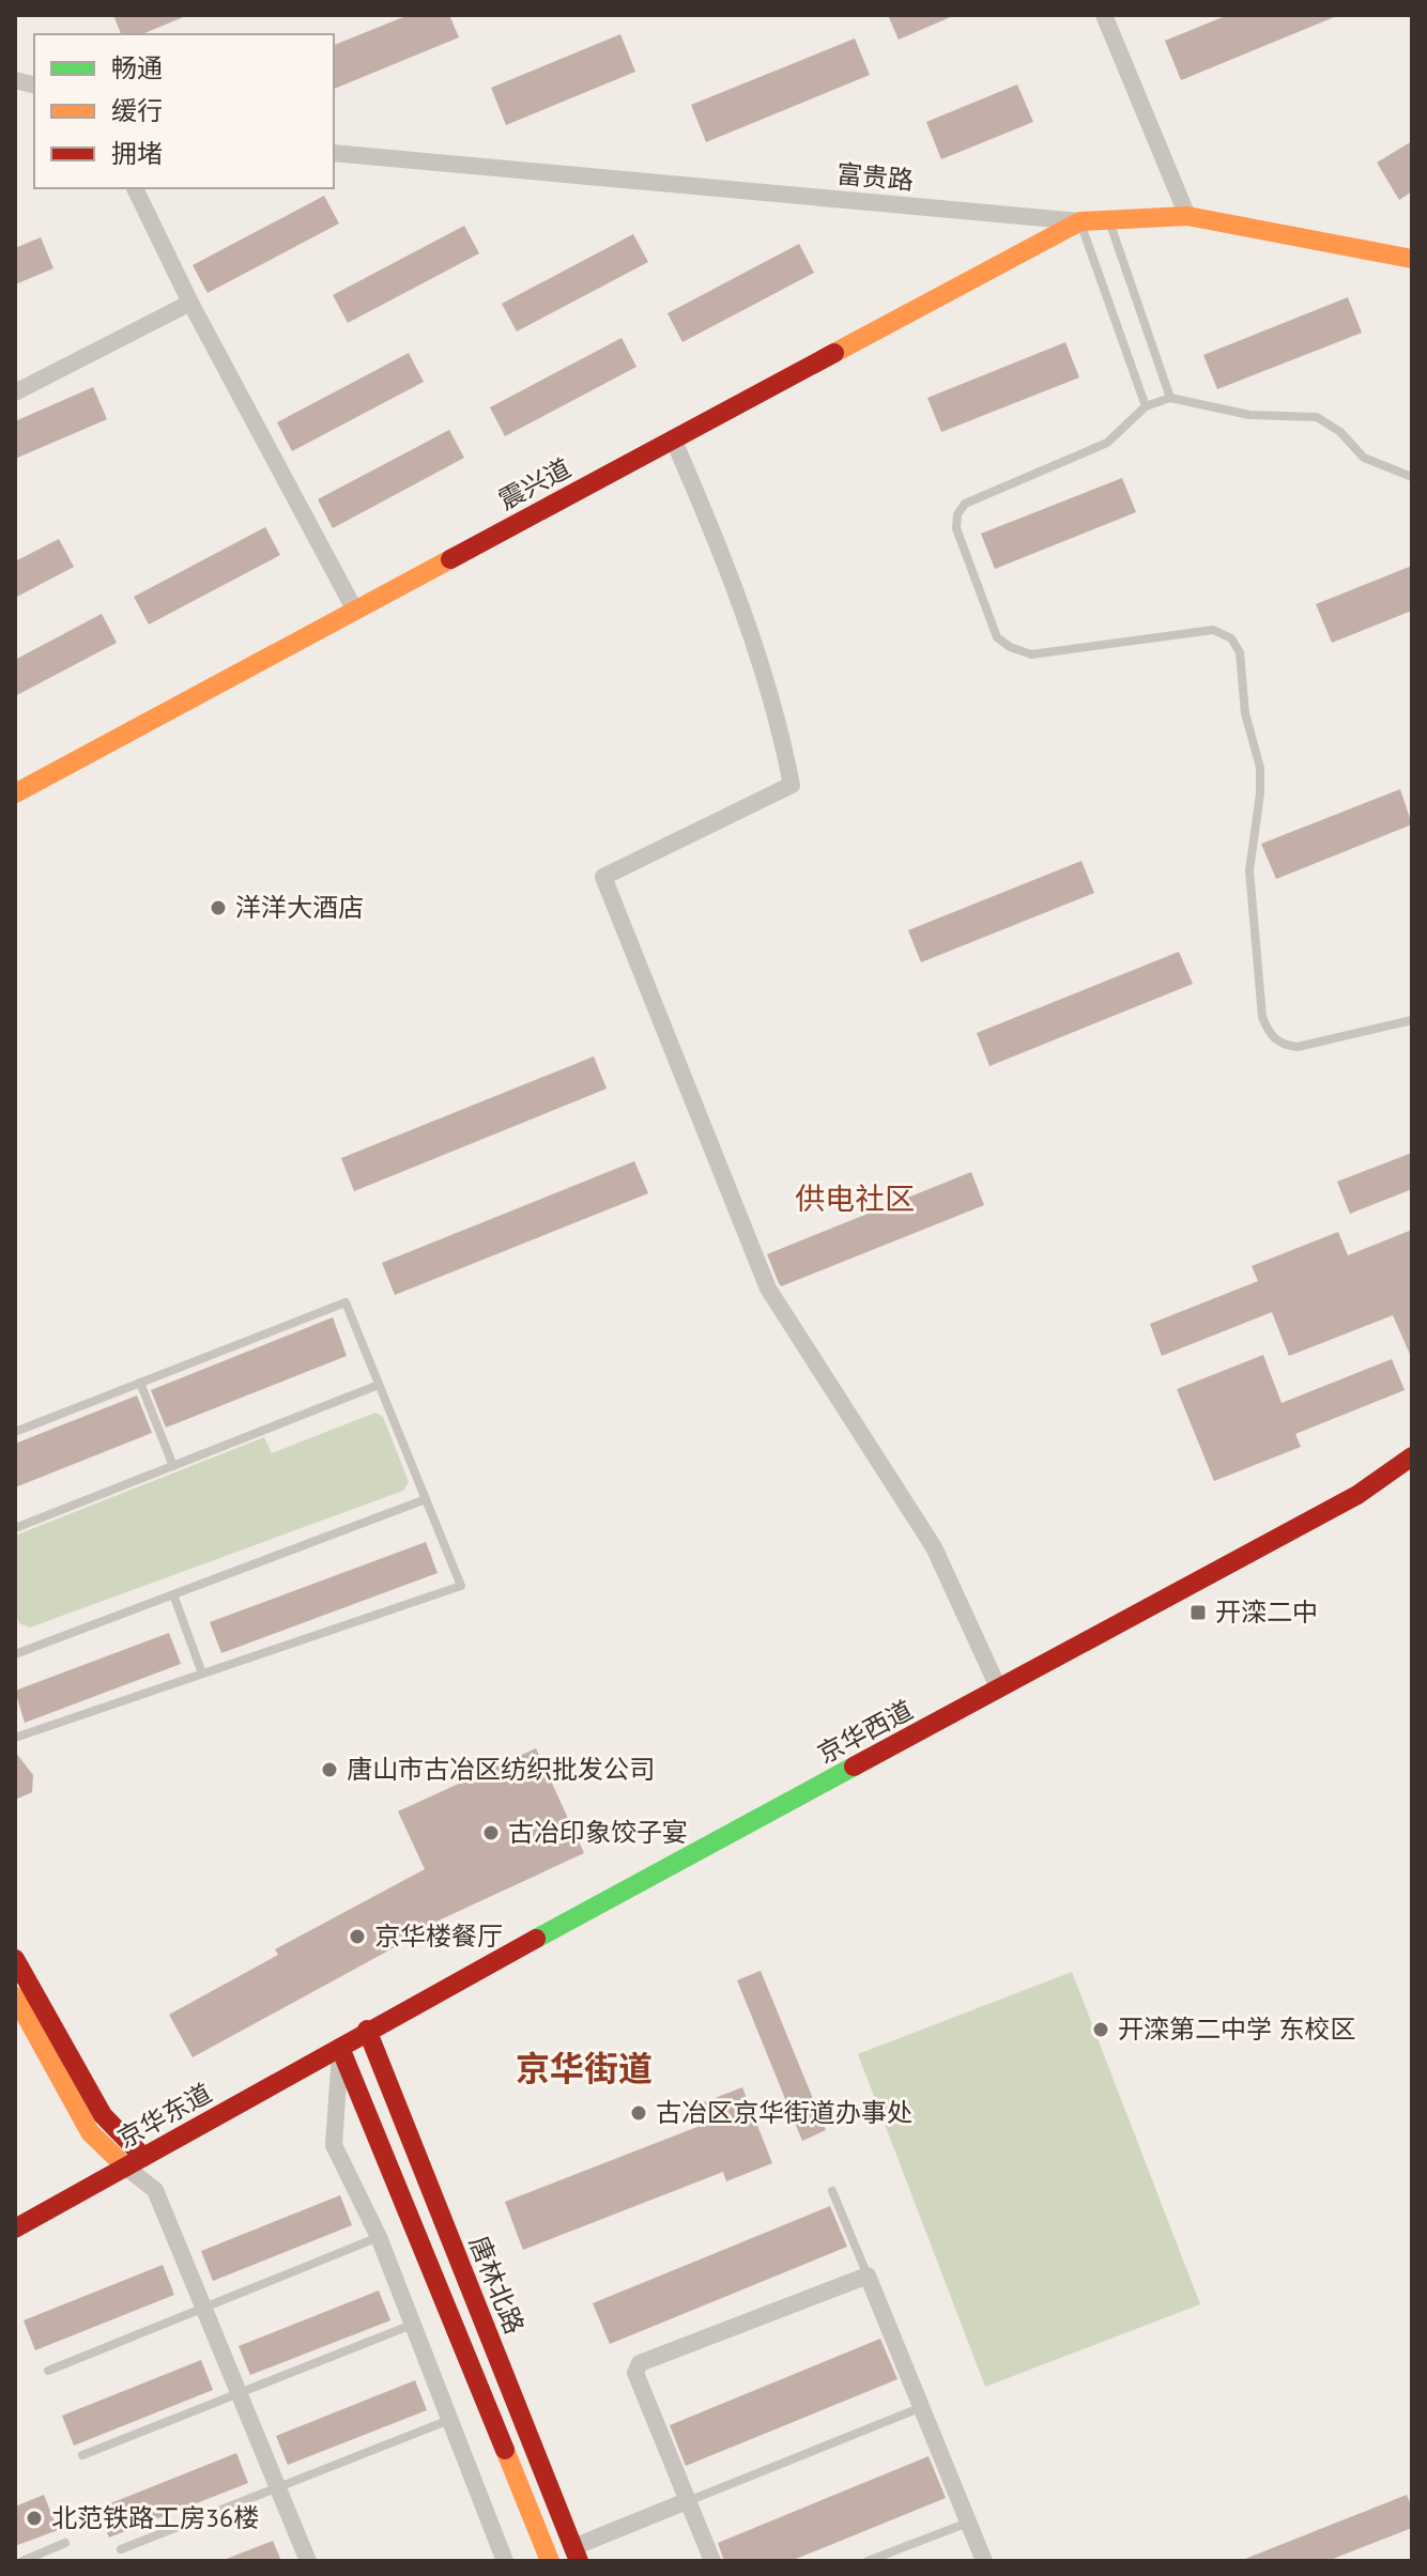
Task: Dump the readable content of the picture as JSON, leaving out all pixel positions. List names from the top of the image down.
{
  "streets": {
    "main road": [
      "富贵路",
      "震兴道",
      "京华西道",
      "京华东道",
      "唐林北路"
    ]
  },
  "crossings": [
    ["富贵路", "震兴道"],
    ["京华西道", "京华东道"],
    ["京华西道", "唐林北路"]
  ],
  "districts": ["供电社区", "京华街道"],
  "places": {
    "other": [
      "洋洋大酒店",
      "唐山市古冶区纺织批发公司",
      "古冶印象饺子宴",
      "京华楼餐厅",
      "开滦第二中学 东校区",
      "古冶区京华街道办事处",
      "北范铁路工房36楼"
    ],
    "transit": ["开滦二中"]
  },
  "legend": ["畅通", "缓行", "拥堵"]
}
